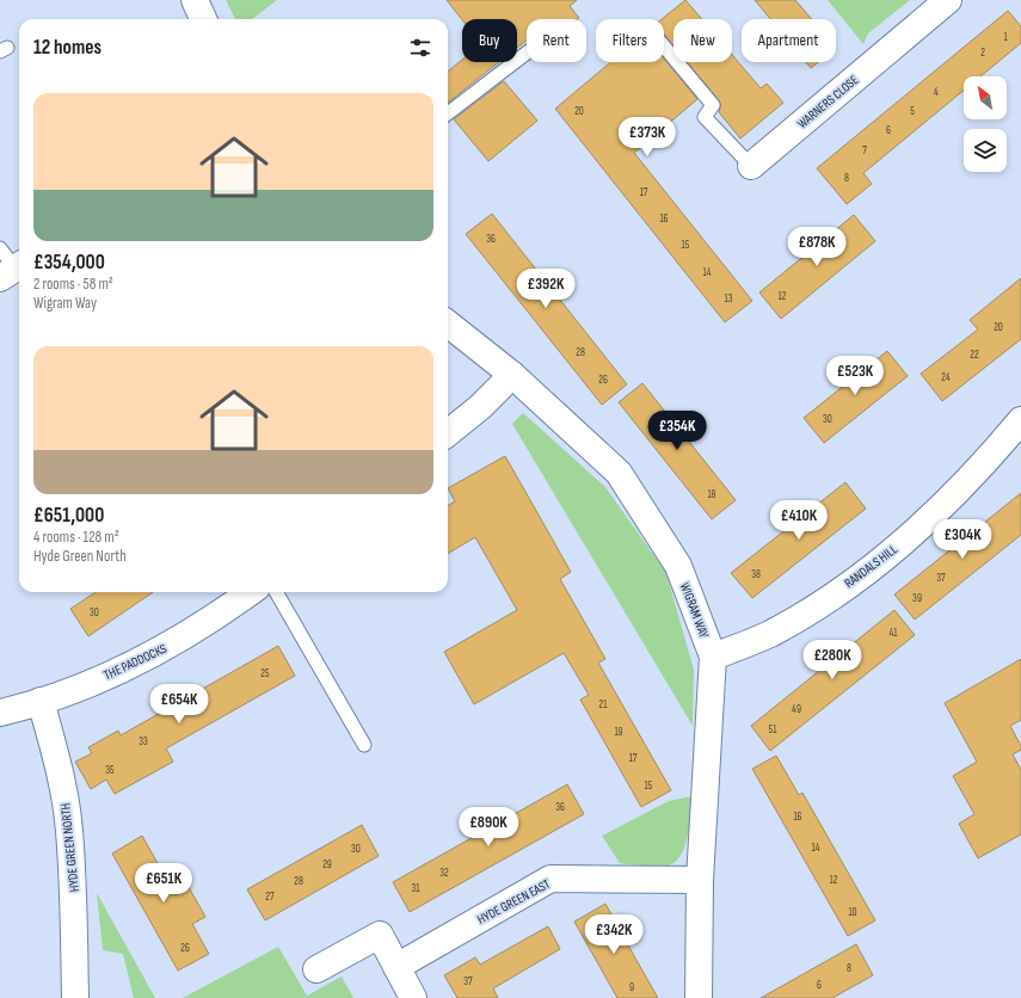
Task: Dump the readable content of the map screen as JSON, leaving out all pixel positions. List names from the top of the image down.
{
  "streets": {
    "street": [
      "WARNERS CLOSE",
      "RANDALS HILL",
      "WIGRAM WAY",
      "THE PADDOCKS",
      "HYDE GREEN NORTH",
      "HYDE GREEN EAST"
    ]
  },
  "crossings": [
    ["RANDALS HILL", "WIGRAM WAY"],
    ["WIGRAM WAY", "HYDE GREEN EAST"],
    ["THE PADDOCKS", "HYDE GREEN NORTH"]
  ],
  "house_numbers": [
    "1",
    "2",
    "4",
    "20",
    "5",
    "6",
    "7",
    "8",
    "17",
    "16",
    "36",
    "15",
    "14",
    "12",
    "13",
    "20",
    "28",
    "22",
    "24",
    "26",
    "30",
    "18",
    "38",
    "37",
    "39",
    "30",
    "41",
    "25",
    "21",
    "49",
    "51",
    "19",
    "33",
    "17",
    "35",
    "15",
    "36",
    "16",
    "14",
    "30",
    "29",
    "32",
    "12",
    "28",
    "31",
    "27",
    "10",
    "26",
    "8",
    "37",
    "6",
    "9"
  ],
  "north": "top left",
  "page": {
    "chip": [
      "Buy",
      "Rent",
      "Filters",
      "New",
      "Apartment"
    ],
    "heading": "12 homes",
    "list": [
      {
        "name": "£354,000",
        "note": "2 rooms · 58 m² · Wigram Way"
      },
      {
        "name": "£651,000",
        "note": "4 rooms · 128 m² · Hyde Green North"
      }
    ],
    "price": [
      "£373K",
      "£878K",
      "£392K",
      "£523K",
      "£354K",
      "£410K",
      "£304K",
      "£280K",
      "£654K",
      "£890K",
      "£651K",
      "£342K"
    ]
  }
}
